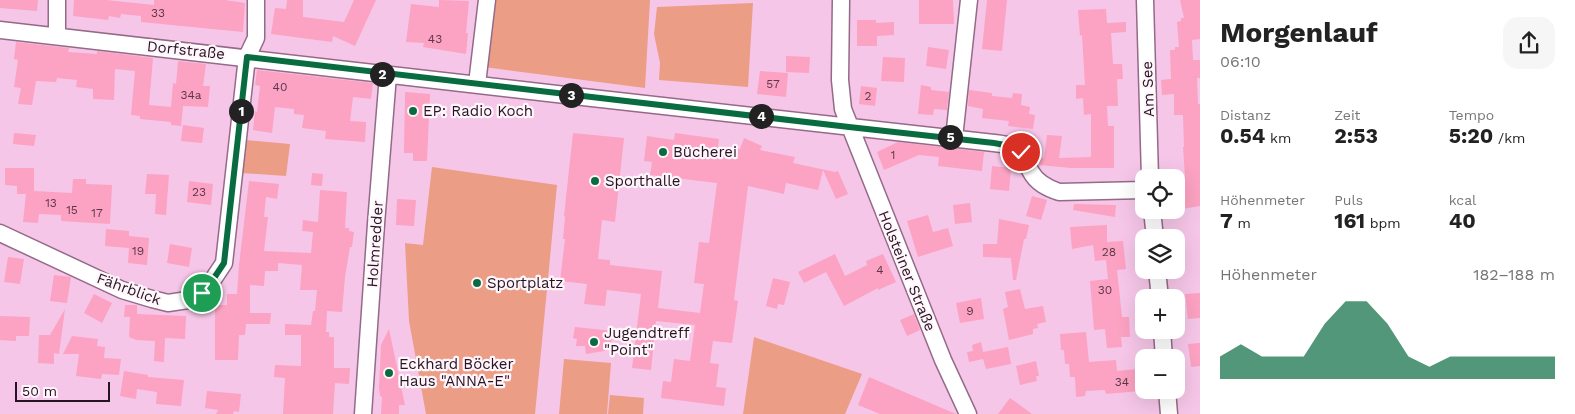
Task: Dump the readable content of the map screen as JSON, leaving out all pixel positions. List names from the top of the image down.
{
  "streets": {
    "street": [
      "Dorfstraße",
      "Am See",
      "Holmredder",
      "Holsteiner Straße",
      "Fährblick"
    ]
  },
  "crossings": [
    ["Dorfstraße", "Holmredder"],
    ["Dorfstraße", "Holsteiner Straße"],
    ["Dorfstraße", "Fährblick"]
  ],
  "places": [
    "EP: Radio Koch",
    "Bücherei",
    "Sporthalle",
    "Sportplatz",
    "Jugendtreff \"Point\"",
    "Eckhard Böcker Haus \"ANNA-E\""
  ],
  "house_numbers": [
    "33",
    "43",
    "57",
    "40",
    "34a",
    "2",
    "1",
    "23",
    "13",
    "15",
    "17",
    "19",
    "28",
    "4",
    "30",
    "9",
    "34"
  ],
  "scale_bar": "50 m",
  "page": {
    "heading": ["Morgenlauf", "06:10"],
    "pins": [
      "2",
      "3",
      "1",
      "4",
      "5"
    ],
    "stats": [
      ["Distanz", "0.54 km"],
      ["Zeit", "2:53"],
      ["Tempo", "5:20 /km"],
      ["Höhenmeter", "7 m"],
      ["Puls", "161 bpm"],
      ["kcal", "40"]
    ],
    "map_buttons": ["+", "−"],
    "chart": ["Höhenmeter", "182–188 m"],
    "scale": "50 m"
  }
}
